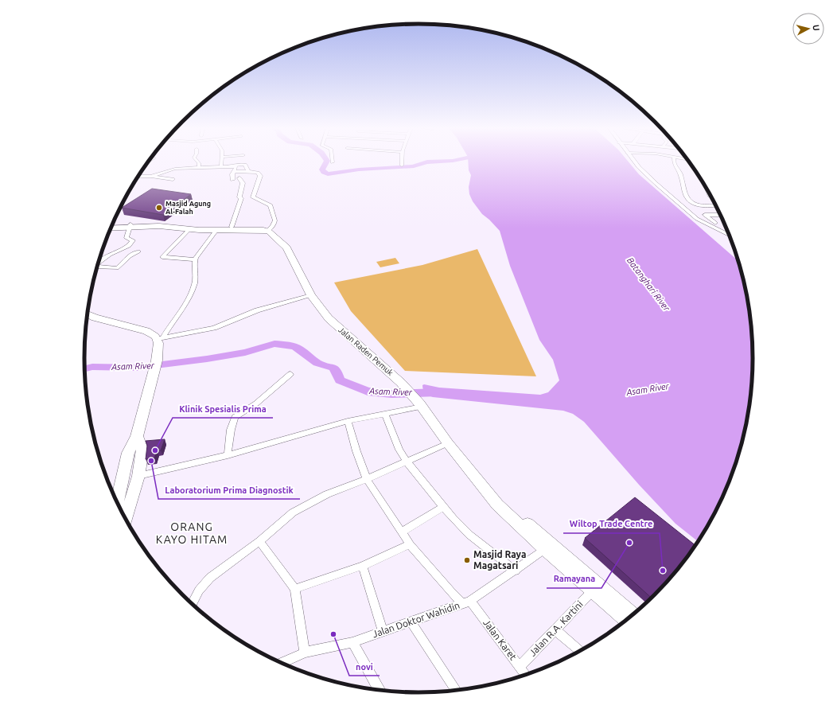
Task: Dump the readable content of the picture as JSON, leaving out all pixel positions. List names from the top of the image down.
{
  "streets": {
    "highway": ["Jalan Raden Pemuk"],
    "street": ["Jalan Doktor Wahidin", "Jalan R.A. Kartini", "Jalan Karet"]
  },
  "crossings": [
    ["Jalan Raden Pemuk", "Jalan Doktor Wahidin"],
    ["Jalan Raden Pemuk", "Jalan R.A. Kartini"],
    ["Jalan Doktor Wahidin", "Jalan Karet"],
    ["Jalan R.A. Kartini", "Jalan Karet"]
  ],
  "districts": ["ORANG KAYO HITAM"],
  "water": ["Batanghari River", "Asam River"],
  "places": [
    "Masjid Agung Al-Falah",
    "Klinik Spesialis Prima",
    "Laboratorium Prima Diagnostik",
    "Ramayana",
    "Masjid Raya Magatsari",
    "Wiltop Trade Centre",
    "novi"
  ],
  "north": "right"
}
